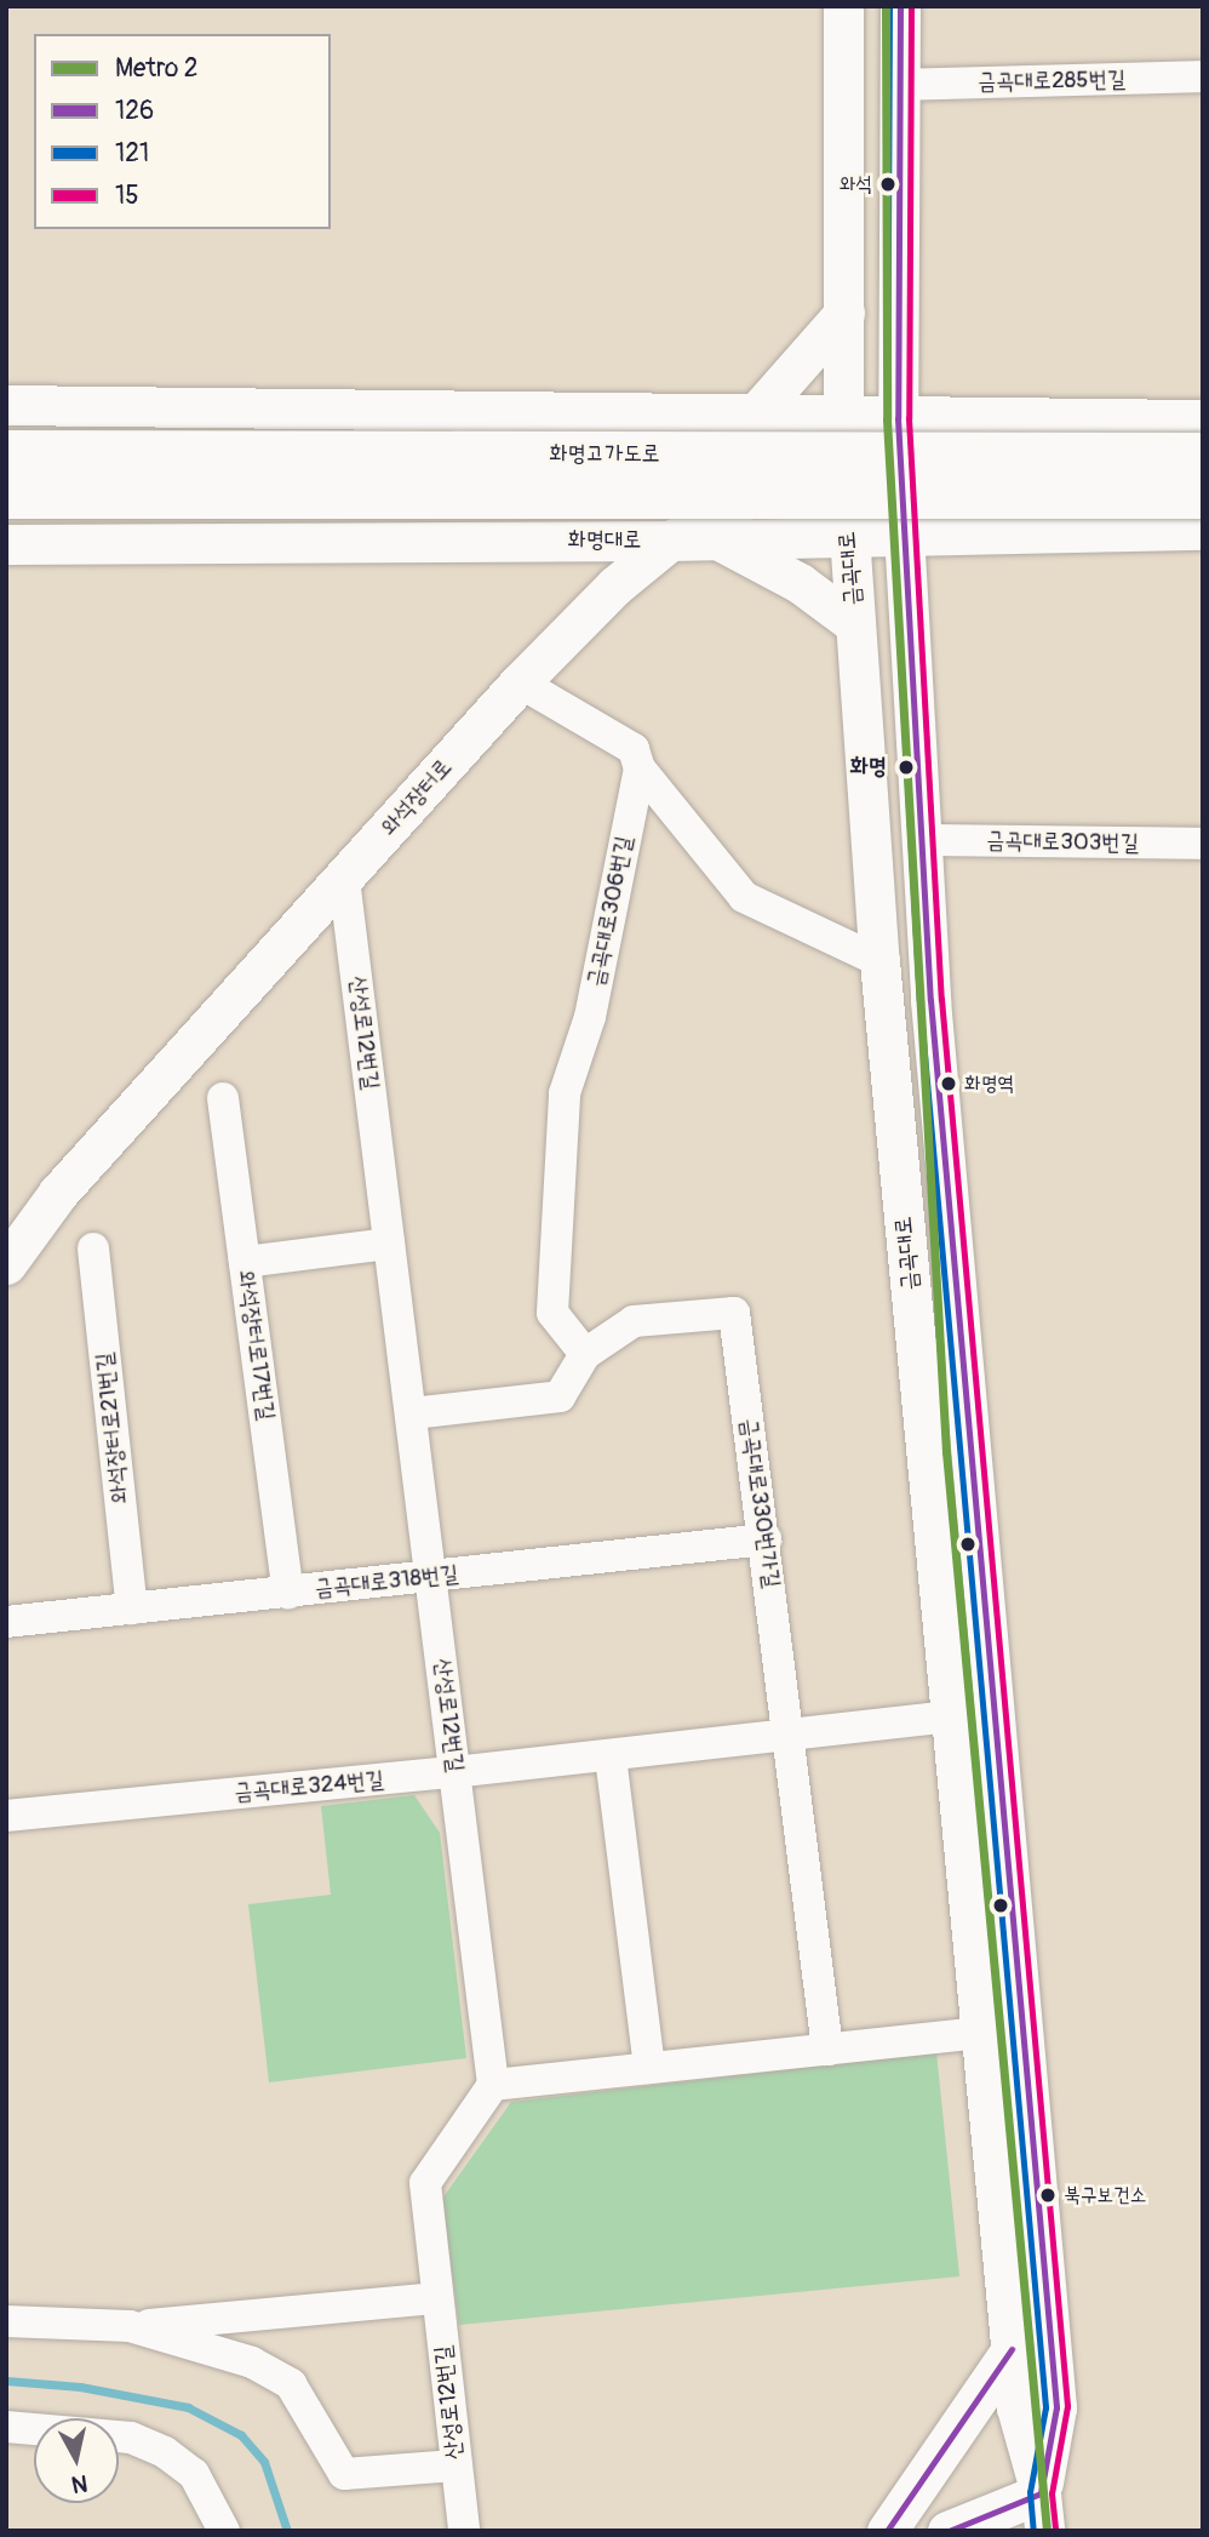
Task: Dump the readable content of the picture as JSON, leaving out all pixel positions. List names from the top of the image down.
{
  "streets": {
    "highway": ["화명고가도로"],
    "main road": ["화명대로", "금곡대로", "와석장터로"],
    "street": [
      "금곡대로285번길",
      "금곡대로303번길",
      "금곡대로306번길",
      "산성로12번길",
      "와석장터로17번길",
      "와석장터로21번길",
      "금곡대로330번가길",
      "금곡대로318번길",
      "금곡대로324번길"
    ]
  },
  "crossings": [
    ["금곡대로285번길", "금곡대로"],
    ["화명대로", "금곡대로"],
    ["화명대로", "와석장터로"],
    ["금곡대로", "와석장터로"],
    ["금곡대로", "금곡대로303번길"],
    ["금곡대로", "금곡대로324번길"],
    ["와석장터로", "산성로12번길"],
    ["금곡대로306번길", "금곡대로330번가길"],
    ["산성로12번길", "금곡대로330번가길"],
    ["산성로12번길", "금곡대로318번길"],
    ["산성로12번길", "금곡대로324번길"],
    ["와석장터로17번길", "금곡대로318번길"],
    ["와석장터로21번길", "금곡대로318번길"],
    ["금곡대로330번가길", "금곡대로318번길"],
    ["금곡대로330번가길", "금곡대로324번길"]
  ],
  "places": [
    "와석",
    "화명",
    "화명역",
    "북구보건소"
  ],
  "lines": [
    "metro line 2",
    "transit line 126",
    "transit line 121",
    "transit line 15"
  ],
  "legend": [
    "Metro 2",
    "126",
    "121",
    "15"
  ],
  "north": "bottom"
}
